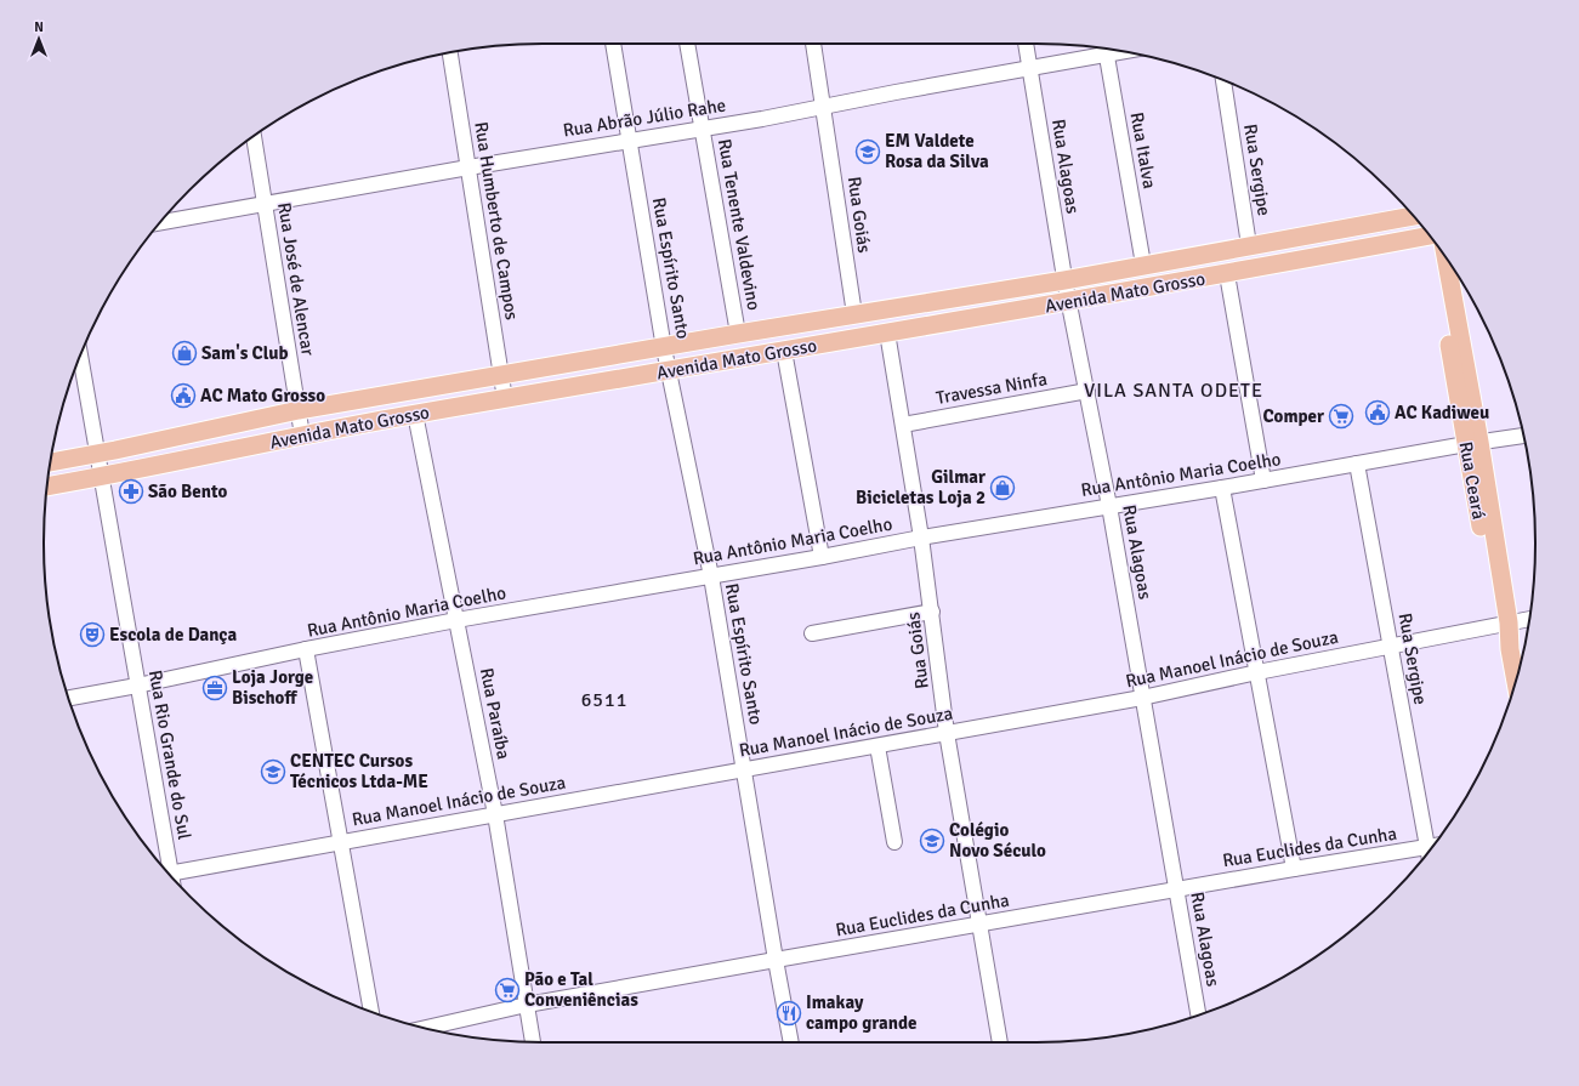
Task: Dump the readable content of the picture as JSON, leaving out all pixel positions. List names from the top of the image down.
{
  "streets": {
    "main road": ["Avenida Mato Grosso", "Rua Ceará"],
    "street": [
      "Rua Abrão Júlio Rahe",
      "Rua Italva",
      "Rua Alagoas",
      "Rua Sergipe",
      "Rua Goiás",
      "Rua Humberto de Campos",
      "Rua Tenente Valdevino",
      "Rua Espírito Santo",
      "Rua José de Alencar",
      "Travessa Ninfa",
      "Rua Antônio Maria Coelho",
      "Rua Manoel Inácio de Souza",
      "Rua Paraíba",
      "Rua Rio Grande do Sul",
      "Rua Euclides da Cunha"
    ]
  },
  "crossings": [
    ["Rua Abrão Júlio Rahe", "Rua Alagoas"],
    ["Rua Abrão Júlio Rahe", "Rua Goiás"],
    ["Rua Abrão Júlio Rahe", "Rua Humberto de Campos"],
    ["Rua Abrão Júlio Rahe", "Rua Tenente Valdevino"],
    ["Rua Abrão Júlio Rahe", "Rua Espírito Santo"],
    ["Rua Abrão Júlio Rahe", "Rua José de Alencar"],
    ["Rua Italva", "Avenida Mato Grosso"],
    ["Rua Alagoas", "Avenida Mato Grosso"],
    ["Rua Alagoas", "Travessa Ninfa"],
    ["Rua Alagoas", "Rua Antônio Maria Coelho"],
    ["Rua Alagoas", "Rua Manoel Inácio de Souza"],
    ["Rua Alagoas", "Rua Euclides da Cunha"],
    ["Rua Sergipe", "Avenida Mato Grosso"],
    ["Rua Sergipe", "Rua Antônio Maria Coelho"],
    ["Rua Sergipe", "Rua Manoel Inácio de Souza"],
    ["Rua Goiás", "Avenida Mato Grosso"],
    ["Rua Goiás", "Travessa Ninfa"],
    ["Rua Goiás", "Rua Antônio Maria Coelho"],
    ["Rua Goiás", "Rua Manoel Inácio de Souza"],
    ["Rua Goiás", "Rua Euclides da Cunha"],
    ["Rua Humberto de Campos", "Avenida Mato Grosso"],
    ["Rua Tenente Valdevino", "Avenida Mato Grosso"],
    ["Rua Espírito Santo", "Avenida Mato Grosso"],
    ["Rua Espírito Santo", "Rua Antônio Maria Coelho"],
    ["Rua Espírito Santo", "Rua Manoel Inácio de Souza"],
    ["Rua Espírito Santo", "Rua Euclides da Cunha"],
    ["Rua José de Alencar", "Avenida Mato Grosso"],
    ["Avenida Mato Grosso", "Rua Paraíba"],
    ["Avenida Mato Grosso", "Rua Rio Grande do Sul"],
    ["Rua Antônio Maria Coelho", "Rua Ceará"],
    ["Rua Antônio Maria Coelho", "Rua Paraíba"],
    ["Rua Antônio Maria Coelho", "Rua Rio Grande do Sul"],
    ["Rua Ceará", "Rua Manoel Inácio de Souza"],
    ["Rua Manoel Inácio de Souza", "Rua Paraíba"],
    ["Rua Paraíba", "Rua Euclides da Cunha"]
  ],
  "districts": ["VILA SANTA ODETE", "6511"],
  "places": {
    "school or university": ["EM Valdete Rosa da Silva", "CENTEC Cursos Técnicos Ltda-ME", "Colégio Novo Século"],
    "shop": ["Sam's Club", "Gilmar Bicicletas Loja 2"],
    "public building": ["AC Mato Grosso", "AC Kadiweu"],
    "supermarket": ["Comper", "Pão e Tal Conveniências"],
    "pharmacy": ["São Bento"],
    "theatre": ["Escola de Dança"],
    "office": ["Loja Jorge Bischoff"],
    "restaurant": ["Imakay campo grande"]
  },
  "north": "top"
}
